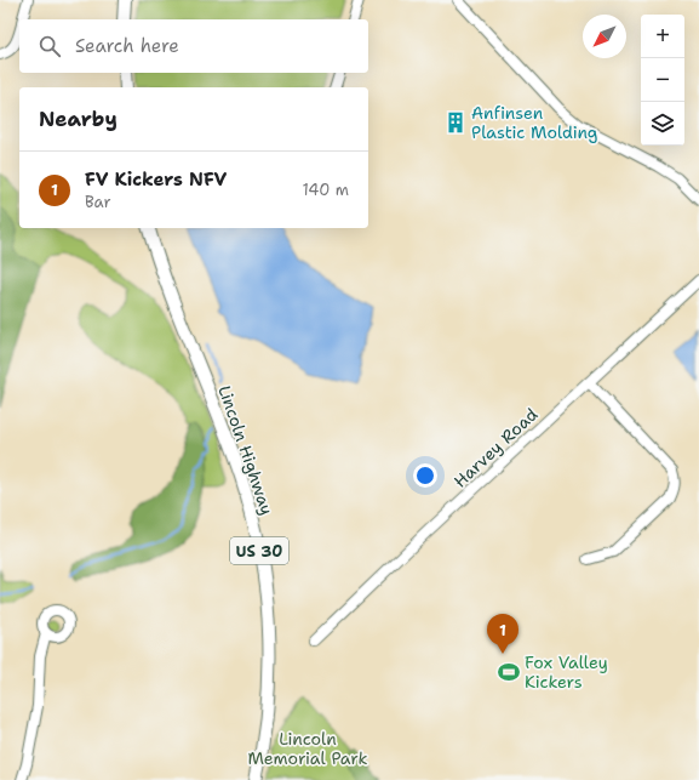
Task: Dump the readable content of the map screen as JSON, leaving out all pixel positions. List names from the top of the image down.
{
  "streets": {
    "main road": ["Lincoln Highway", "US 30"],
    "street": ["Harvey Road"]
  },
  "parks": ["Lincoln Memorial Park"],
  "places": {
    "building": ["Anfinsen Plastic Molding"],
    "sports": ["Fox Valley Kickers"]
  },
  "north": "bottom left",
  "page": {
    "map_buttons": ["+", "−"],
    "search": "Search here",
    "heading": "Nearby",
    "list": [
      {
        "mark": "1",
        "name": "FV Kickers NFV",
        "note": "Bar",
        "value": "140 m"
      }
    ],
    "pins": "1"
  }
}
